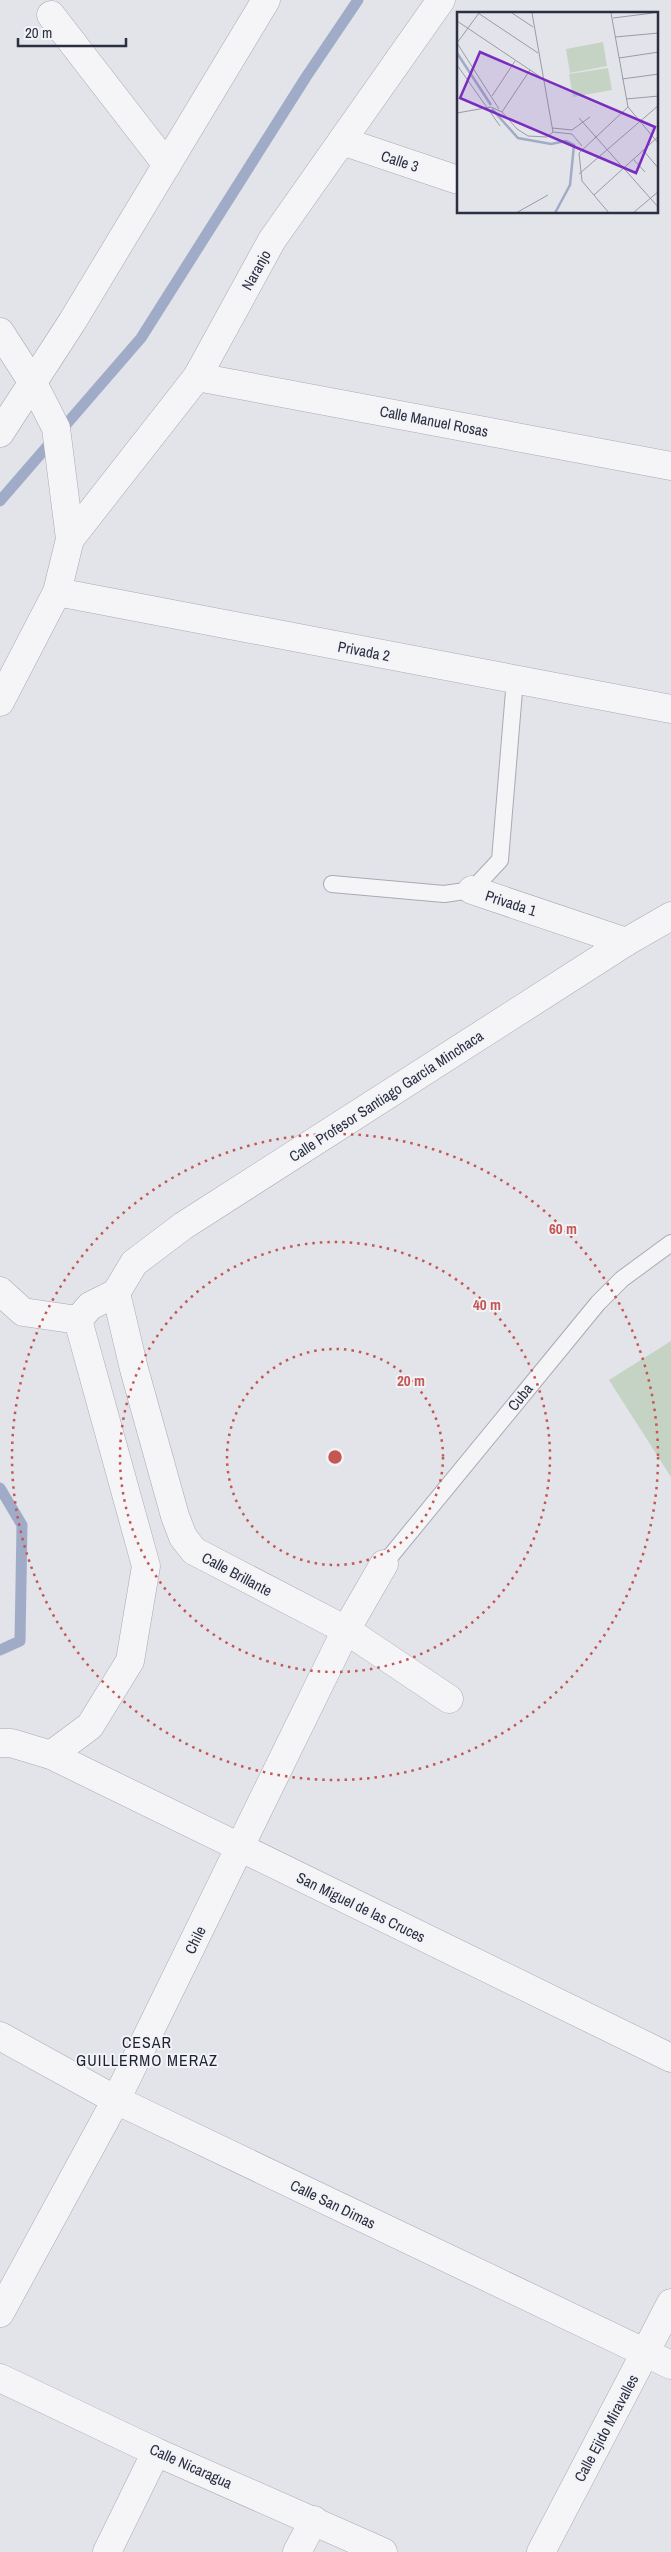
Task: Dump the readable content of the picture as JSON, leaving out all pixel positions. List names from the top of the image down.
{
  "streets": {
    "street": [
      "Calle 3",
      "Naranjo",
      "Calle Manuel Rosas",
      "Privada 2",
      "Privada 1",
      "Calle Profesor Santiago García Minchaca",
      "Calle Brillante",
      "San Miguel de las Cruces",
      "Chile",
      "Calle San Dimas",
      "Calle Ejido Miravalles",
      "Calle Nicaragua"
    ],
    "lane": ["Cuba"]
  },
  "crossings": [
    ["Calle 3", "Naranjo"],
    ["Naranjo", "Calle Manuel Rosas"],
    ["Privada 1", "Calle Profesor Santiago García Minchaca"],
    ["Calle Profesor Santiago García Minchaca", "Calle Brillante"],
    ["Cuba", "Chile"],
    ["Calle Brillante", "Chile"],
    ["San Miguel de las Cruces", "Chile"],
    ["Chile", "Calle San Dimas"],
    ["Calle San Dimas", "Calle Ejido Miravalles"]
  ],
  "districts": ["CESAR GUILLERMO MERAZ"],
  "scale_bar": "20 m",
  "rings": ["60 m", "40 m", "20 m"]
}
